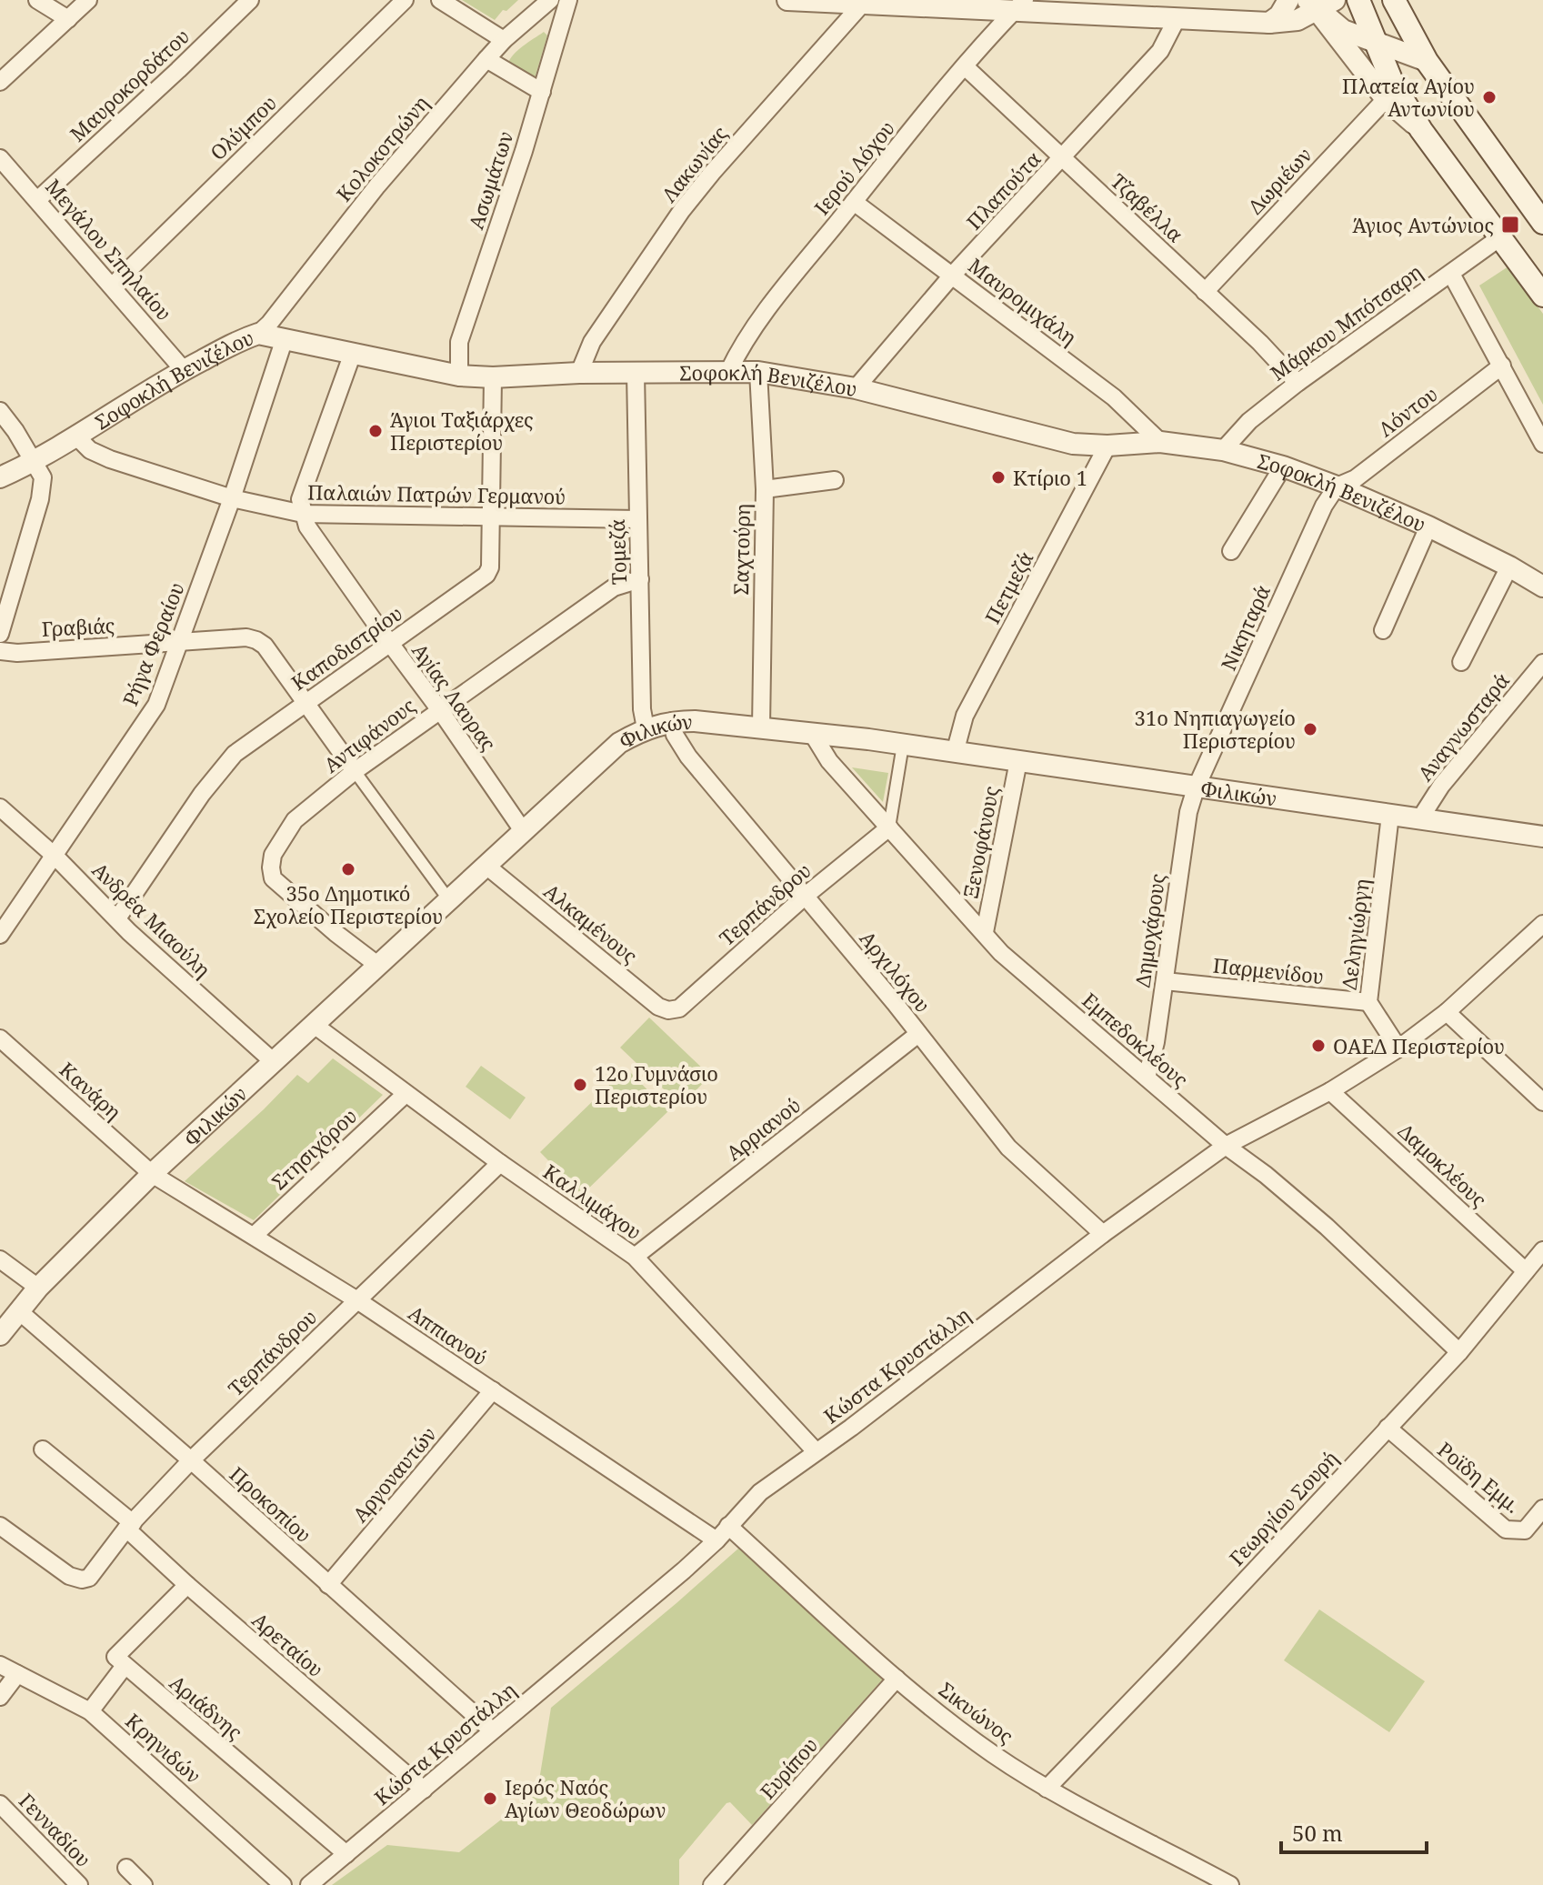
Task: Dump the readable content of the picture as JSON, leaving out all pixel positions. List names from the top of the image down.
{
  "streets": {
    "street": [
      "Μαυροκορδάτου",
      "Ολύμπου",
      "Κολοκοτρώνη",
      "Λακωνίας",
      "Ιερού Λόχου",
      "Ασωμάτων",
      "Δωριέων",
      "Πλαπούτα",
      "Τζαβέλλα",
      "Μεγάλου Σπηλαίου",
      "Μαυρομιχάλη",
      "Μάρκου Μπότσαρη",
      "Σοφοκλή Βενιζέλου",
      "Λόντου",
      "Παλαιών Πατρών Γερμανού",
      "Σαχτούρη",
      "Τομεζά",
      "Πετμεζά",
      "Γραβιάς",
      "Νικηταρά",
      "Ρήγα Φεραίου",
      "Καποδιστρίου",
      "Αγίας Λαυρας",
      "Αναγνωσταρά",
      "Αντιφάνους",
      "Φιλικών",
      "Ξενοφάνους",
      "Τερπάνδρου",
      "Ανδρέα Μιαούλη",
      "Αλκαμένους",
      "Δημοχάρους",
      "Δεληγιώργη",
      "Παρμενίδου",
      "Αρχιλόχου",
      "Εμπεδοκλέους",
      "Κανάρη",
      "Αρριανού",
      "Στησιχόρου",
      "Δαμοκλέους",
      "Καλλιμάχου",
      "Αππιανού",
      "Κώστα Κρυστάλλη",
      "Αργοναυτών",
      "Ροϊδη Εμμ.",
      "Προκοπίου",
      "Γεωργίου Σουρή",
      "Αρεταίου",
      "Αριάδνης",
      "Σικυώνος",
      "Κρηνιδών",
      "Ευρίπου",
      "Γενναδίου"
    ]
  },
  "crossings": [
    ["Μαυροκορδάτου", "Μεγάλου Σπηλαίου"],
    ["Ολύμπου", "Μεγάλου Σπηλαίου"],
    ["Κολοκοτρώνη", "Σοφοκλή Βενιζέλου"],
    ["Λακωνίας", "Σοφοκλή Βενιζέλου"],
    ["Ιερού Λόχου", "Τζαβέλλα"],
    ["Ιερού Λόχου", "Μαυρομιχάλη"],
    ["Ιερού Λόχου", "Σοφοκλή Βενιζέλου"],
    ["Ασωμάτων", "Σοφοκλή Βενιζέλου"],
    ["Δωριέων", "Τζαβέλλα"],
    ["Πλαπούτα", "Τζαβέλλα"],
    ["Πλαπούτα", "Μαυρομιχάλη"],
    ["Πλαπούτα", "Σοφοκλή Βενιζέλου"],
    ["Τζαβέλλα", "Μάρκου Μπότσαρη"],
    ["Μεγάλου Σπηλαίου", "Σοφοκλή Βενιζέλου"],
    ["Μαυρομιχάλη", "Σοφοκλή Βενιζέλου"],
    ["Μάρκου Μπότσαρη", "Σοφοκλή Βενιζέλου"],
    ["Σοφοκλή Βενιζέλου", "Λόντου"],
    ["Σοφοκλή Βενιζέλου", "Παλαιών Πατρών Γερμανού"],
    ["Σοφοκλή Βενιζέλου", "Σαχτούρη"],
    ["Σοφοκλή Βενιζέλου", "Τομεζά"],
    ["Σοφοκλή Βενιζέλου", "Πετμεζά"],
    ["Σοφοκλή Βενιζέλου", "Νικηταρά"],
    ["Σοφοκλή Βενιζέλου", "Ρήγα Φεραίου"],
    ["Σοφοκλή Βενιζέλου", "Καποδιστρίου"],
    ["Λόντου", "Νικηταρά"],
    ["Παλαιών Πατρών Γερμανού", "Τομεζά"],
    ["Παλαιών Πατρών Γερμανού", "Ρήγα Φεραίου"],
    ["Παλαιών Πατρών Γερμανού", "Καποδιστρίου"],
    ["Παλαιών Πατρών Γερμανού", "Αγίας Λαυρας"],
    ["Σαχτούρη", "Φιλικών"],
    ["Τομεζά", "Αντιφάνους"],
    ["Τομεζά", "Φιλικών"],
    ["Πετμεζά", "Φιλικών"],
    ["Γραβιάς", "Ρήγα Φεραίου"],
    ["Γραβιάς", "Καποδιστρίου"],
    ["Γραβιάς", "Αντιφάνους"],
    ["Νικηταρά", "Φιλικών"],
    ["Νικηταρά", "Δημοχάρους"],
    ["Ρήγα Φεραίου", "Ανδρέα Μιαούλη"],
    ["Καποδιστρίου", "Αγίας Λαυρας"],
    ["Καποδιστρίου", "Ανδρέα Μιαούλη"],
    ["Αγίας Λαυρας", "Αντιφάνους"],
    ["Αγίας Λαυρας", "Φιλικών"],
    ["Αναγνωσταρά", "Φιλικών"],
    ["Αντιφάνους", "Φιλικών"],
    ["Φιλικών", "Ξενοφάνους"],
    ["Φιλικών", "Ανδρέα Μιαούλη"],
    ["Φιλικών", "Αλκαμένους"],
    ["Φιλικών", "Δημοχάρους"],
    ["Φιλικών", "Δεληγιώργη"],
    ["Φιλικών", "Αρχιλόχου"],
    ["Φιλικών", "Εμπεδοκλέους"],
    ["Φιλικών", "Κανάρη"],
    ["Φιλικών", "Καλλιμάχου"],
    ["Φιλικών", "Αππιανού"],
    ["Φιλικών", "Προκοπίου"],
    ["Ξενοφάνους", "Εμπεδοκλέους"],
    ["Τερπάνδρου", "Αλκαμένους"],
    ["Τερπάνδρου", "Αρχιλόχου"],
    ["Τερπάνδρου", "Εμπεδοκλέους"],
    ["Τερπάνδρου", "Καλλιμάχου"],
    ["Τερπάνδρου", "Αππιανού"],
    ["Τερπάνδρου", "Προκοπίου"],
    ["Τερπάνδρου", "Αρεταίου"],
    ["Δημοχάρους", "Παρμενίδου"],
    ["Δημοχάρους", "Εμπεδοκλέους"],
    ["Δεληγιώργη", "Παρμενίδου"],
    ["Δεληγιώργη", "Κώστα Κρυστάλλη"],
    ["Αρχιλόχου", "Αρριανού"],
    ["Αρχιλόχου", "Κώστα Κρυστάλλη"],
    ["Εμπεδοκλέους", "Κώστα Κρυστάλλη"],
    ["Εμπεδοκλέους", "Γεωργίου Σουρή"],
    ["Κανάρη", "Αππιανού"],
    ["Αρριανού", "Καλλιμάχου"],
    ["Στησιχόρου", "Καλλιμάχου"],
    ["Στησιχόρου", "Αππιανού"],
    ["Δαμοκλέους", "Κώστα Κρυστάλλη"],
    ["Δαμοκλέους", "Γεωργίου Σουρή"],
    ["Καλλιμάχου", "Κώστα Κρυστάλλη"],
    ["Αππιανού", "Κώστα Κρυστάλλη"],
    ["Αππιανού", "Αργοναυτών"],
    ["Κώστα Κρυστάλλη", "Προκοπίου"],
    ["Κώστα Κρυστάλλη", "Αρεταίου"],
    ["Κώστα Κρυστάλλη", "Αριάδνης"],
    ["Κώστα Κρυστάλλη", "Σικυώνος"],
    ["Αργοναυτών", "Προκοπίου"],
    ["Ροϊδη Εμμ.", "Γεωργίου Σουρή"],
    ["Γεωργίου Σουρή", "Σικυώνος"],
    ["Σικυώνος", "Ευρίπου"]
  ],
  "places": {
    "other": [
      "Πλατεία Αγίου Αντωνίου",
      "Άγιοι Ταξιάρχες Περιστερίου",
      "Κτίριο 1",
      "31ο Νηπιαγωγείο Περιστερίου",
      "35ο Δημοτικό Σχολείο Περιστερίου",
      "ΟΑΕΔ Περιστερίου",
      "12ο Γυμνάσιο Περιστερίου",
      "Ιερός Ναός Αγίων Θεοδώρων"
    ],
    "transit": ["Άγιος Αντώνιος"]
  },
  "scale_bar": "50 m"
}
